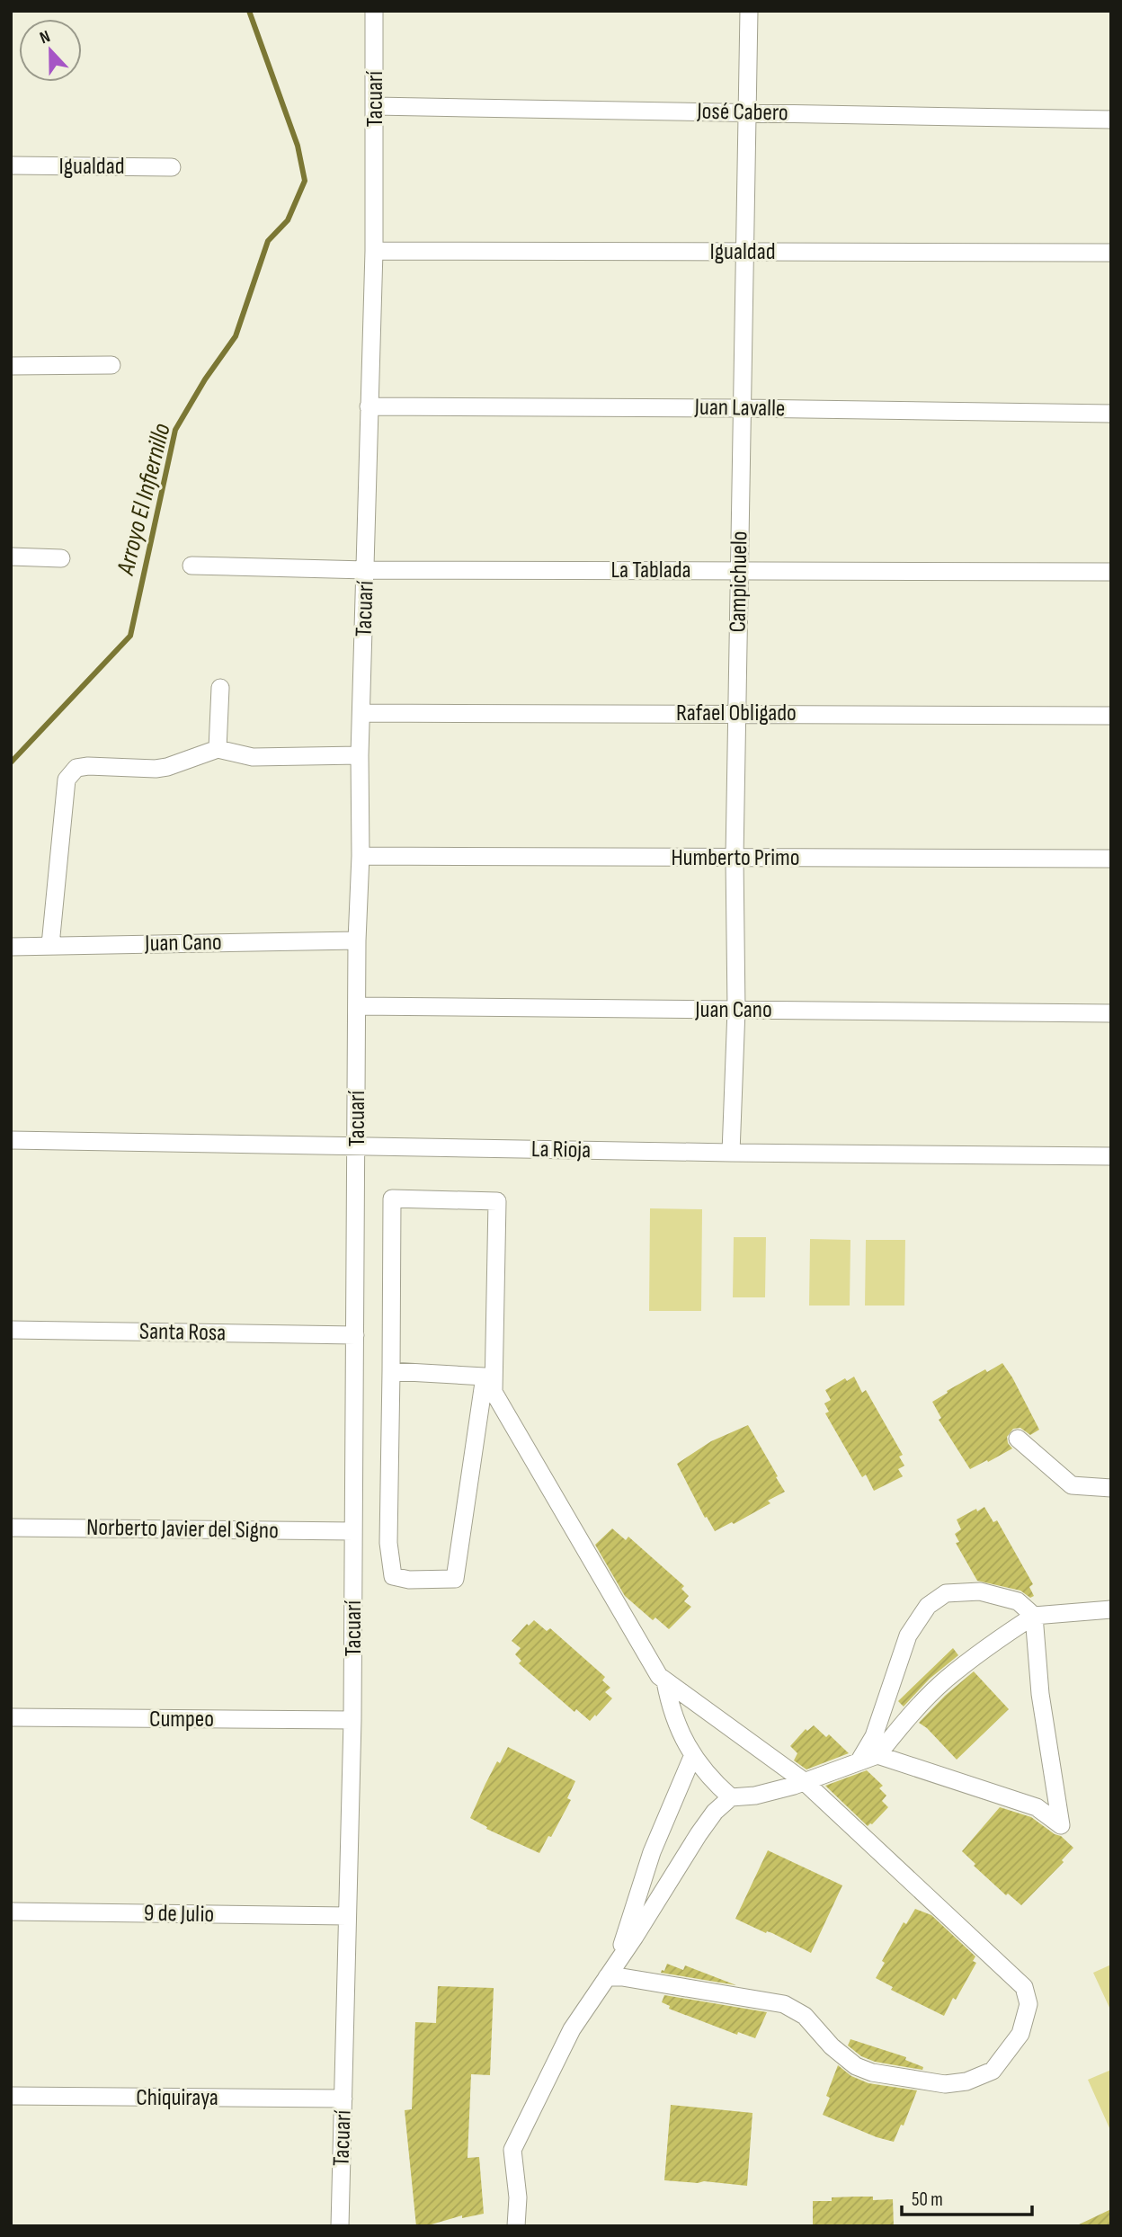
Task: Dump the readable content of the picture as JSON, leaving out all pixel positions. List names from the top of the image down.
{
  "streets": {
    "street": [
      "Tacuarí",
      "José Cabero",
      "Igualdad",
      "Juan Lavalle",
      "La Tablada",
      "Campichuelo",
      "Rafael Obligado",
      "Humberto Primo",
      "Juan Cano",
      "La Rioja",
      "Santa Rosa",
      "Norberto Javier del Signo",
      "Cumpeo",
      "9 de Julio",
      "Chiquiraya"
    ]
  },
  "crossings": [
    ["Tacuarí", "José Cabero"],
    ["Tacuarí", "Igualdad"],
    ["Tacuarí", "Juan Lavalle"],
    ["Tacuarí", "La Tablada"],
    ["Tacuarí", "Rafael Obligado"],
    ["Tacuarí", "Humberto Primo"],
    ["Tacuarí", "Juan Cano"],
    ["Tacuarí", "La Rioja"],
    ["Tacuarí", "Santa Rosa"],
    ["Tacuarí", "Norberto Javier del Signo"],
    ["Tacuarí", "Cumpeo"],
    ["Tacuarí", "9 de Julio"],
    ["Tacuarí", "Chiquiraya"],
    ["José Cabero", "Campichuelo"],
    ["Igualdad", "Campichuelo"],
    ["Juan Lavalle", "Campichuelo"],
    ["La Tablada", "Campichuelo"],
    ["Campichuelo", "Rafael Obligado"],
    ["Campichuelo", "Humberto Primo"],
    ["Campichuelo", "Juan Cano"],
    ["Campichuelo", "La Rioja"]
  ],
  "water": ["Arroyo El Infiernillo"],
  "scale_bar": "50 m",
  "north": "top"
}
